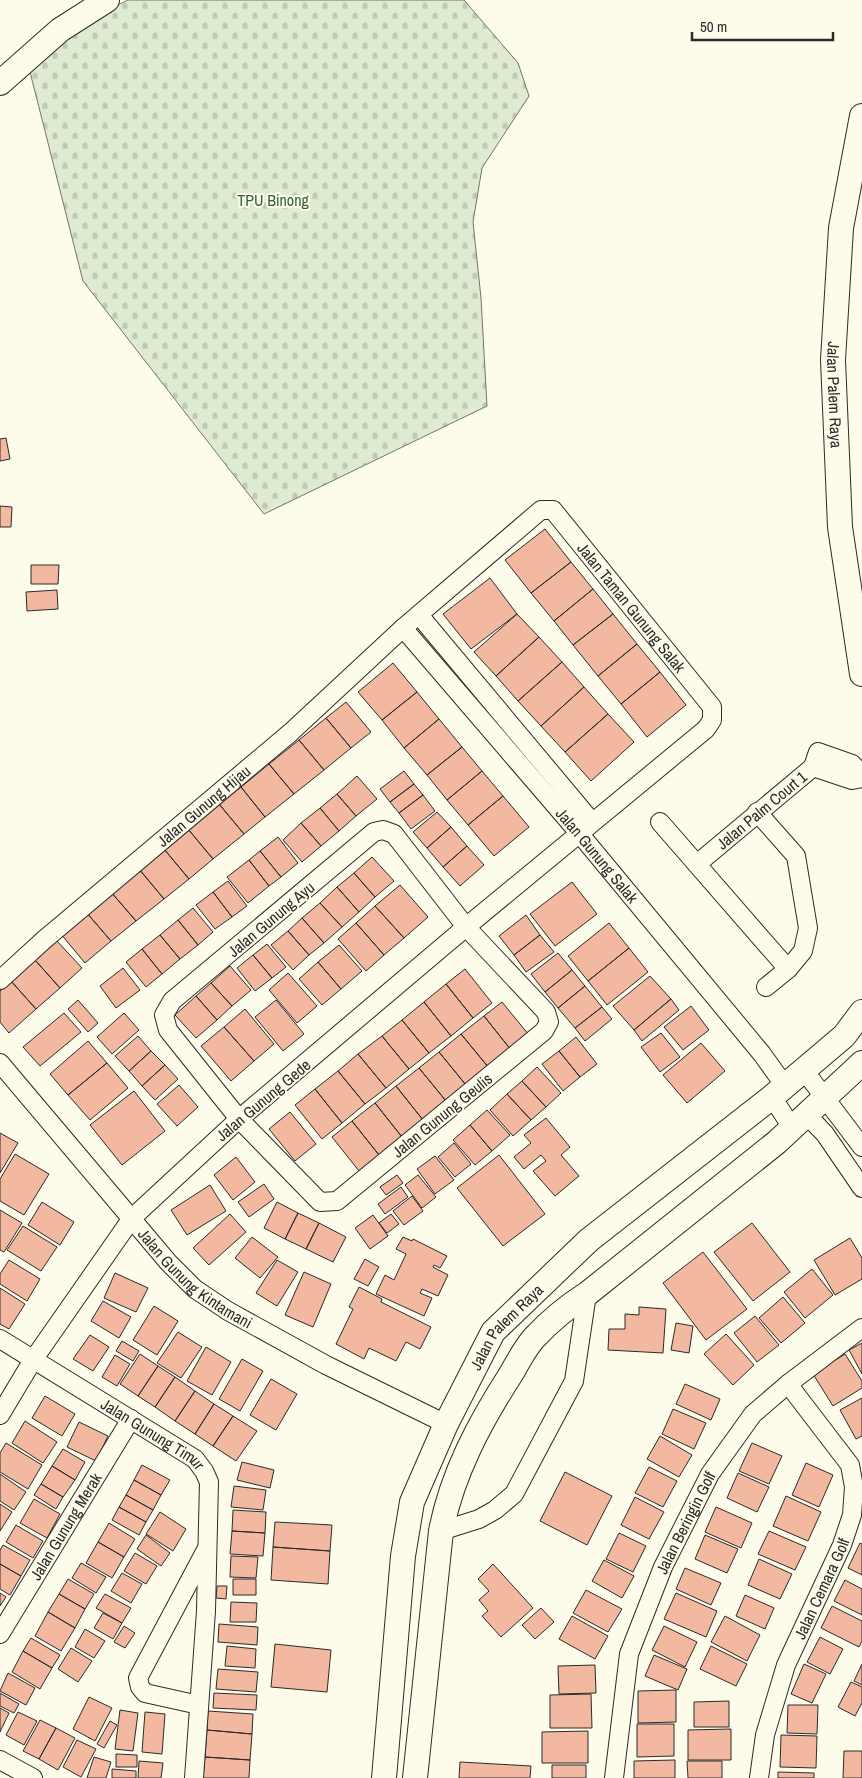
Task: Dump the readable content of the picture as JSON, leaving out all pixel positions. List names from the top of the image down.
{
  "streets": {
    "street": [
      "Jalan Palem Raya",
      "Jalan Taman Gunung Salak",
      "Jalan Gunung Hijau",
      "Jalan Palm Court 1",
      "Jalan Gunung Salak",
      "Jalan Gunung Ayu",
      "Jalan Gunung Gede",
      "Jalan Gunung Geulis",
      "Jalan Gunung Kintamani",
      "Jalan Gunung Timur",
      "Jalan Beringin Golf",
      "Jalan Gunung Merak",
      "Jalan Cemara Golf"
    ]
  },
  "crossings": [
    ["Jalan Palem Raya", "Jalan Gunung Salak"],
    ["Jalan Palem Raya", "Jalan Gunung Kintamani"],
    ["Jalan Taman Gunung Salak", "Jalan Gunung Hijau"],
    ["Jalan Taman Gunung Salak", "Jalan Gunung Salak"],
    ["Jalan Taman Gunung Salak", "Jalan Gunung Gede"],
    ["Jalan Gunung Hijau", "Jalan Gunung Salak"],
    ["Jalan Gunung Salak", "Jalan Gunung Gede"],
    ["Jalan Gunung Ayu", "Jalan Gunung Gede"],
    ["Jalan Gunung Ayu", "Jalan Gunung Geulis"],
    ["Jalan Gunung Gede", "Jalan Gunung Geulis"],
    ["Jalan Gunung Gede", "Jalan Gunung Kintamani"],
    ["Jalan Gunung Gede", "Jalan Gunung Timur"],
    ["Jalan Gunung Timur", "Jalan Gunung Merak"],
    ["Jalan Beringin Golf", "Jalan Cemara Golf"]
  ],
  "parks": ["TPU Binong"],
  "scale_bar": "50 m"
}
